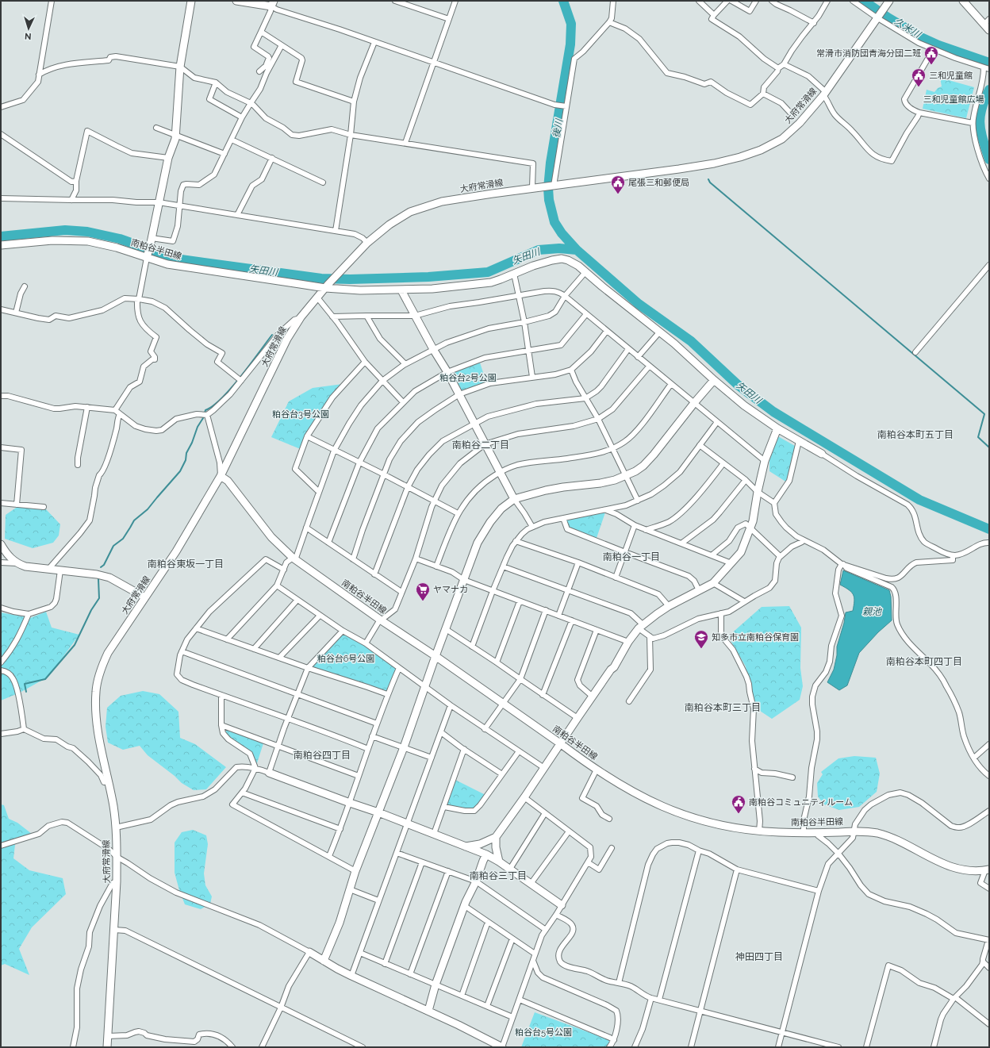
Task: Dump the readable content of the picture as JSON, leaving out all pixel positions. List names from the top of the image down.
{
  "streets": {
    "street": ["大府常滑線", "南粕谷半田線"]
  },
  "crossings": [
    ["大府常滑線", "南粕谷半田線"]
  ],
  "districts": [
    "南粕谷本町五丁目",
    "南粕谷二丁目",
    "南粕谷一丁目",
    "南粕谷東坂一丁目",
    "南粕谷本町四丁目",
    "南粕谷本町三丁目",
    "南粕谷四丁目",
    "南粕谷三丁目",
    "神田四丁目"
  ],
  "water": [
    "久米川",
    "後川",
    "矢田川",
    "親池"
  ],
  "parks": [
    "三和児童館広場",
    "粕谷台2号公園",
    "粕谷台3号公園",
    "粕谷台6号公園",
    "粕谷台5号公園"
  ],
  "places": {
    "public building": [
      "常滑市消防団青海分団二班",
      "三和児童館",
      "尾張三和郵便局",
      "南粕谷コミュニティルーム"
    ],
    "supermarket": ["ヤマナカ"],
    "school or university": ["知多市立南粕谷保育園"]
  },
  "north": "bottom"
}
